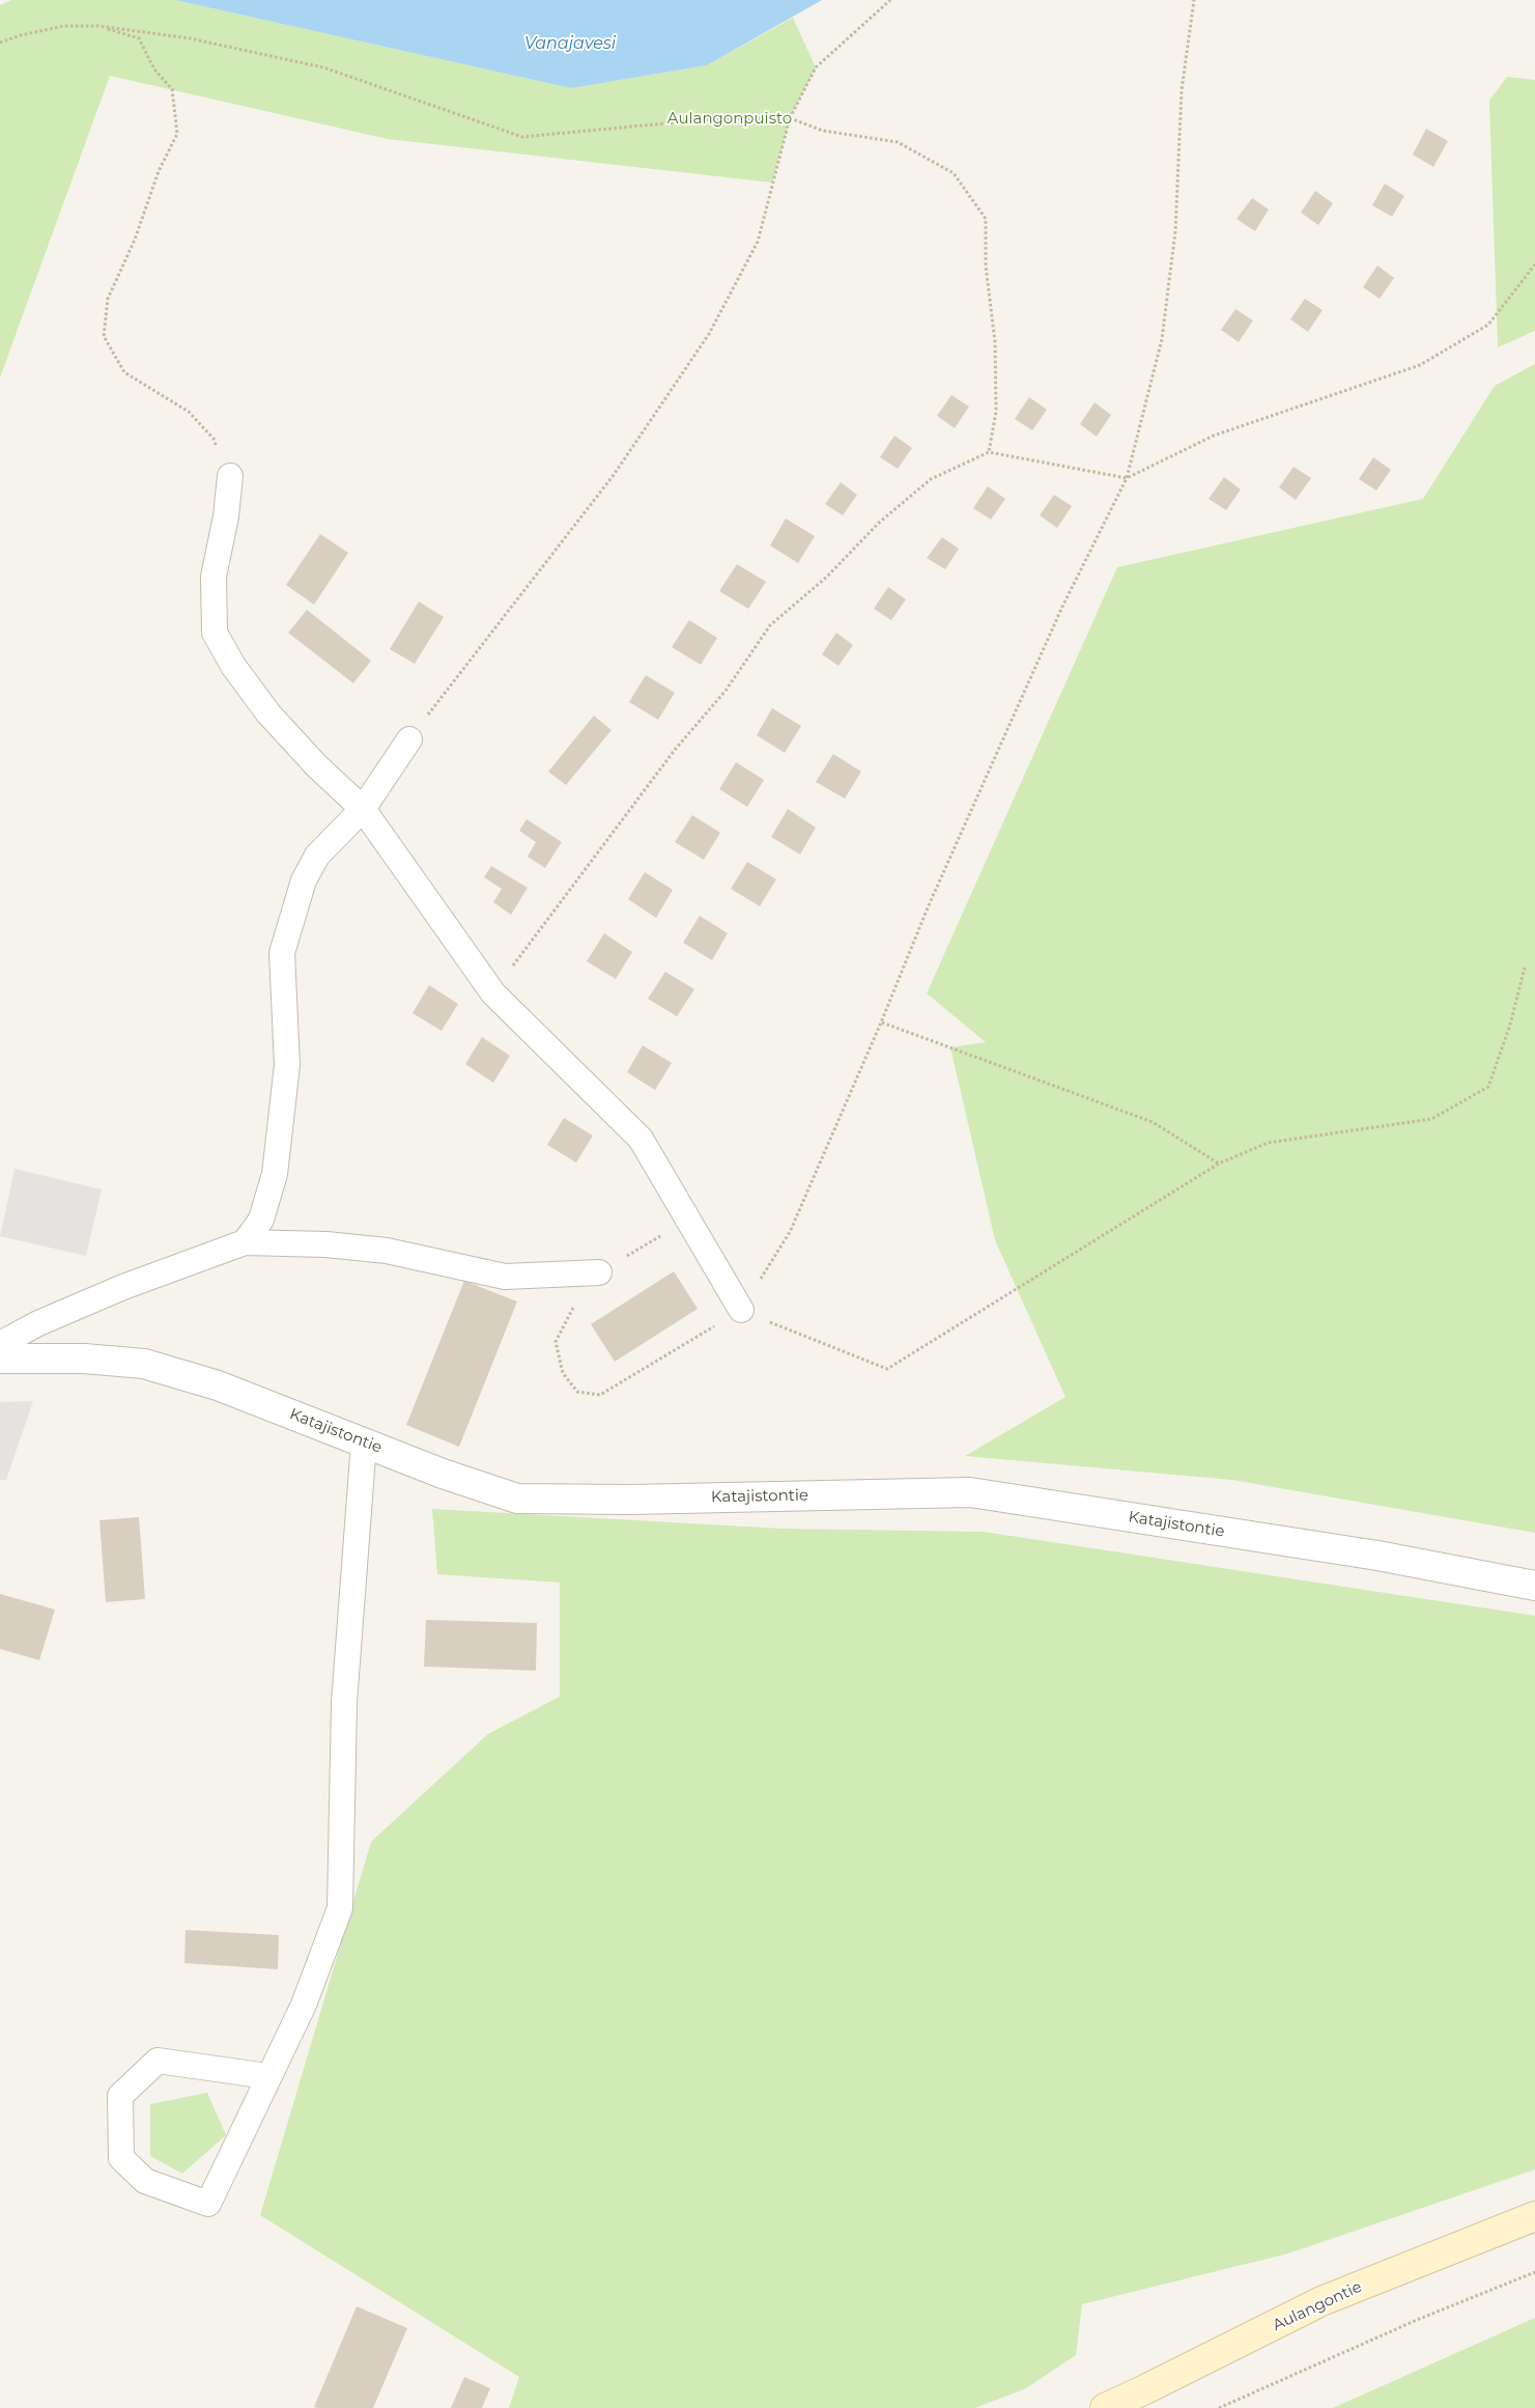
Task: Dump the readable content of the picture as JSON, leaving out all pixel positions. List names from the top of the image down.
{
  "streets": {
    "street": ["Katajistontie", "Aulangontie"]
  },
  "water": ["Vanajavesi"],
  "parks": ["Aulangonpuisto"]
}
